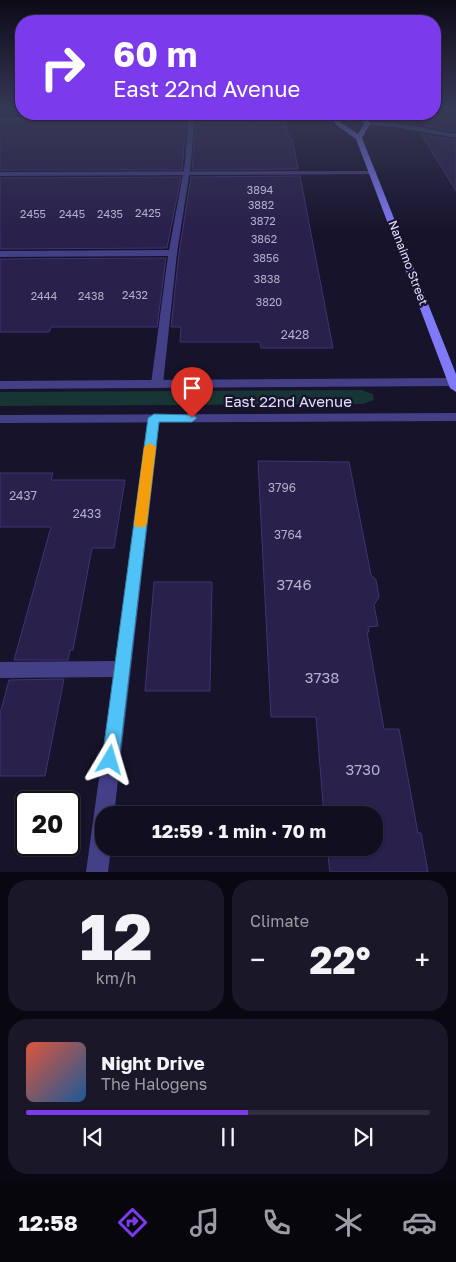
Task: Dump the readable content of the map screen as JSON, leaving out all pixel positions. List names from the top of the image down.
{
  "streets": {
    "main road": ["Nanaimo Street"],
    "street": ["East 22nd Avenue"]
  },
  "crossings": [
    ["Nanaimo Street", "East 22nd Avenue"]
  ],
  "house_numbers": [
    "3894",
    "3882",
    "2425",
    "2455",
    "2445",
    "2435",
    "3872",
    "3862",
    "3856",
    "3838",
    "2432",
    "2444",
    "2438",
    "3820",
    "2428",
    "3796",
    "2437",
    "2433",
    "3764",
    "3746",
    "3738",
    "3730"
  ],
  "page": {
    "turn": ["60 m", "East 22nd Avenue"],
    "limit": "20",
    "trip": "12:59 · 1 min · 70 m",
    "tile": [
      ["12", "km/h"],
      "Climate"
    ],
    "heat": ["−", "22°", "+"],
    "song": ["Night Drive", "The Halogens"],
    "tabs": "12:58"
  }
}
